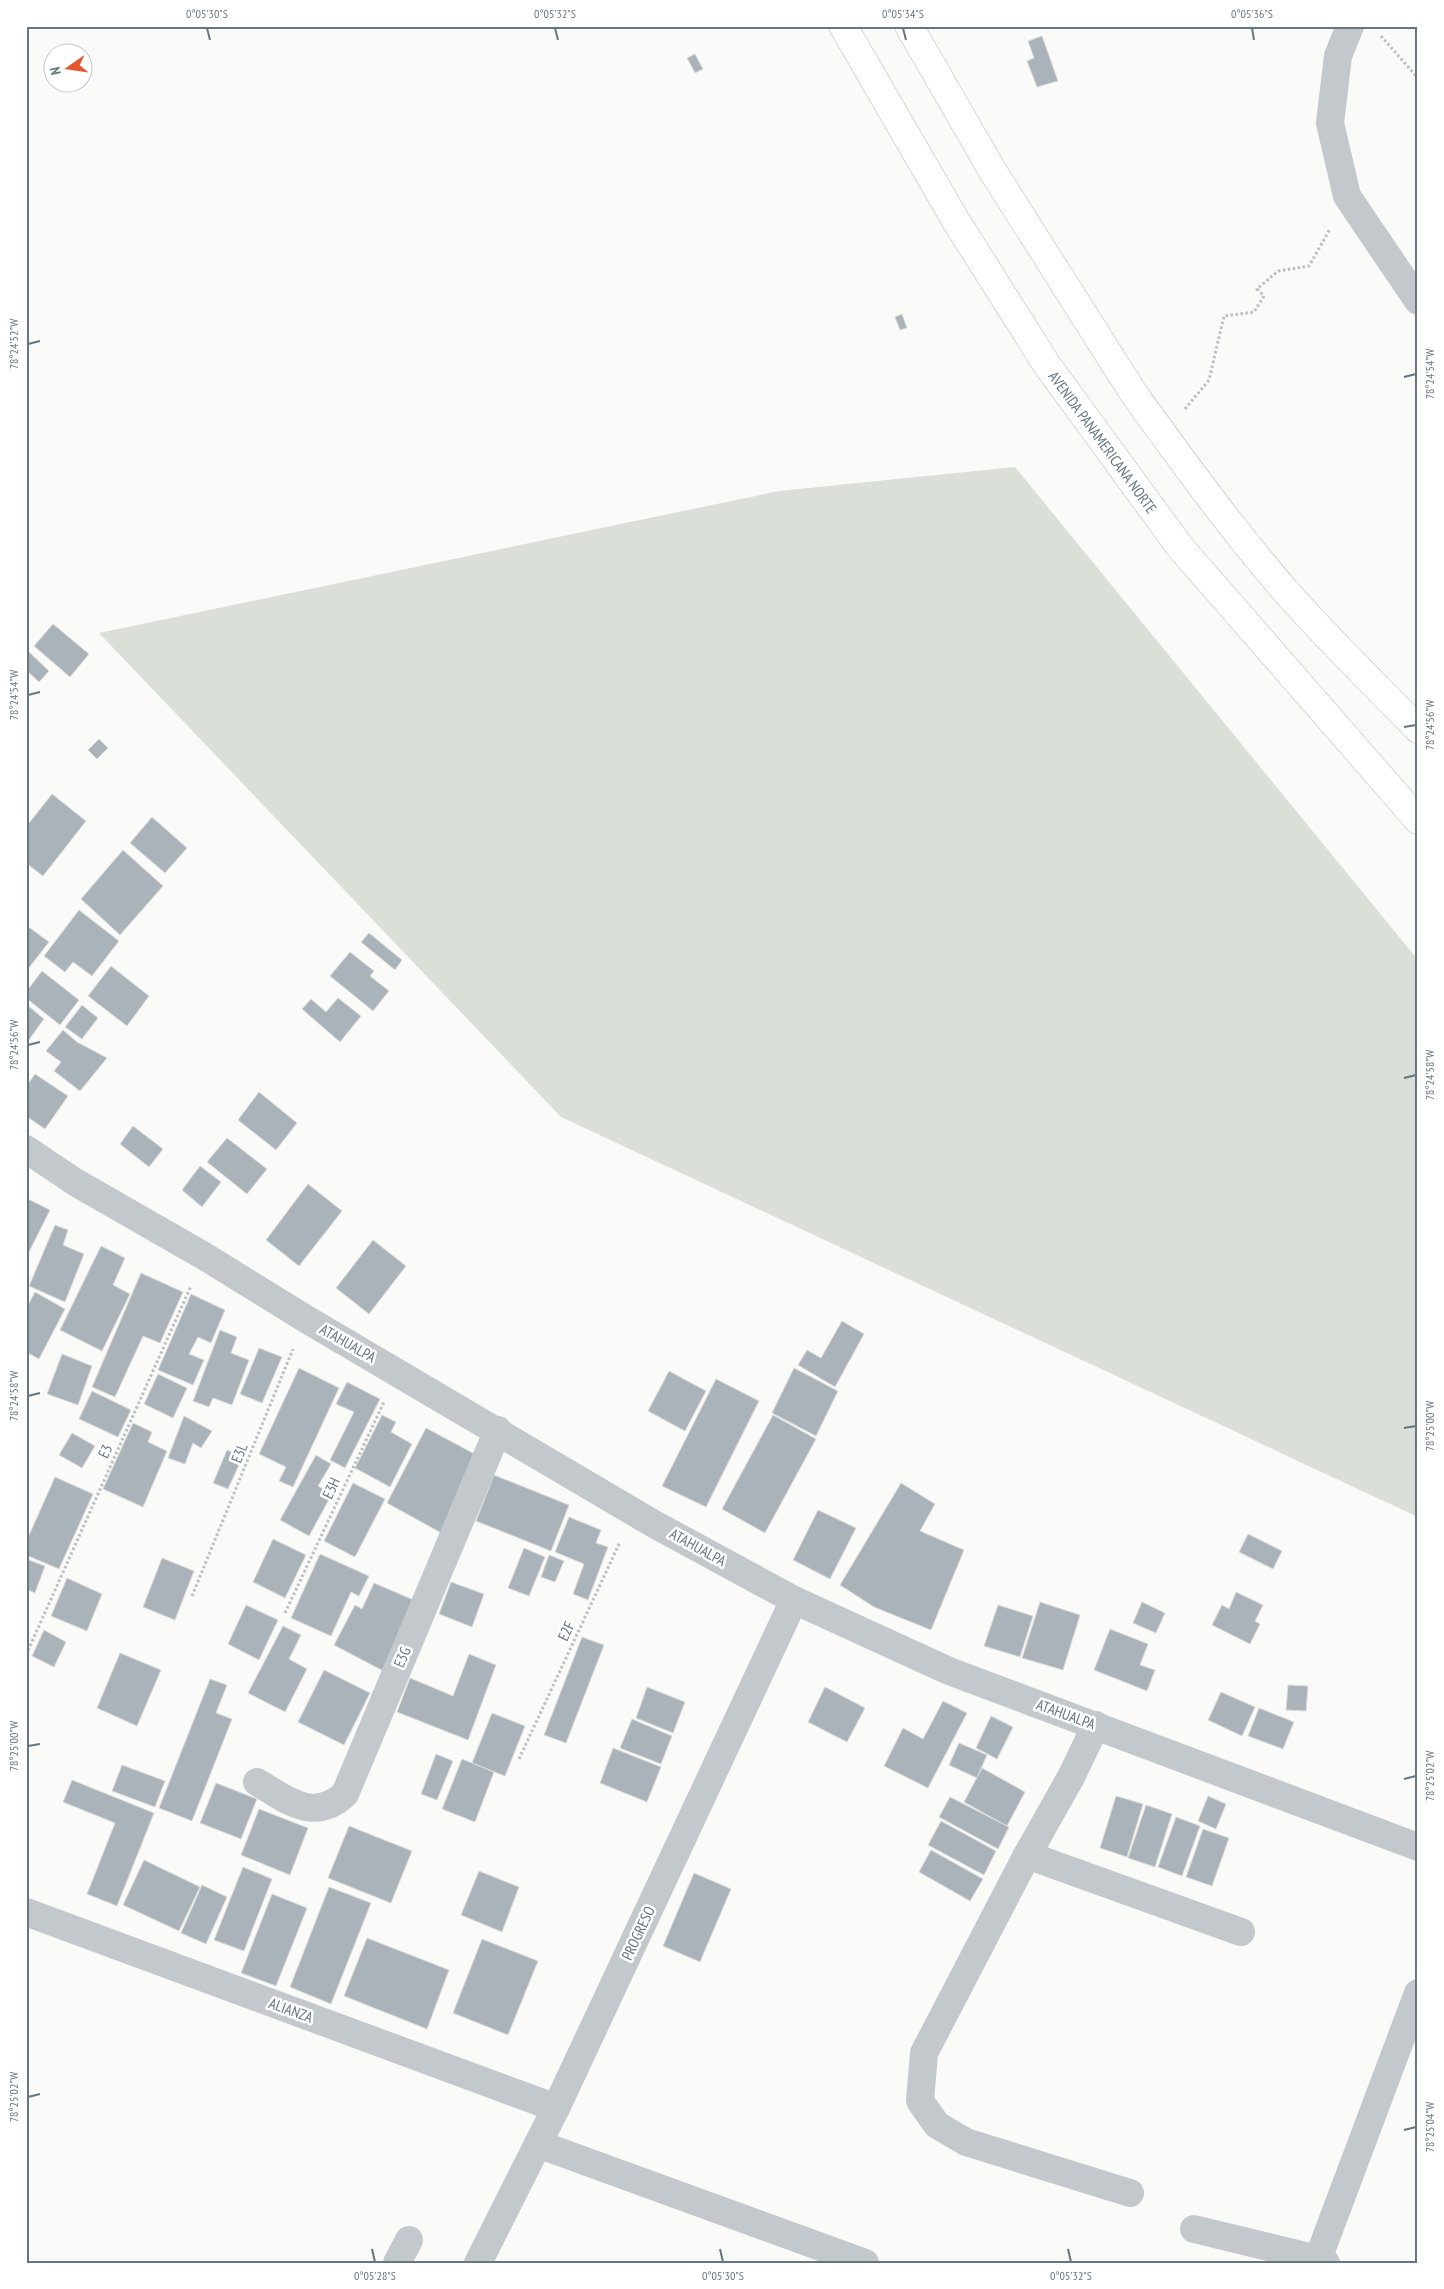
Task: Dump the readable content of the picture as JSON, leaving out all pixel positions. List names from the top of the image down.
{
  "streets": {
    "highway": ["AVENIDA PANAMERICANA NORTE"],
    "street": [
      "ATAHUALPA",
      "E3G",
      "PROGRESO",
      "ALIANZA"
    ],
    "path": [
      "E3",
      "E3L",
      "E3H",
      "E2F"
    ]
  },
  "crossings": [
    ["ATAHUALPA", "E3"],
    ["ATAHUALPA", "E3L"],
    ["ATAHUALPA", "E3H"],
    ["ATAHUALPA", "E2F"],
    ["ATAHUALPA", "E3G"],
    ["ATAHUALPA", "PROGRESO"],
    ["PROGRESO", "ALIANZA"]
  ],
  "north": "left",
  "coordinates": [
    "0°05'30\"S",
    "0°05'32\"S",
    "0°05'34\"S",
    "0°05'36\"S",
    "78°24'52\"W",
    "78°24'54\"W",
    "78°24'56\"W",
    "78°24'58\"W",
    "78°25'00\"W",
    "78°25'02\"W",
    "78°25'04\"W",
    "0°05'28\"S"
  ]
}
